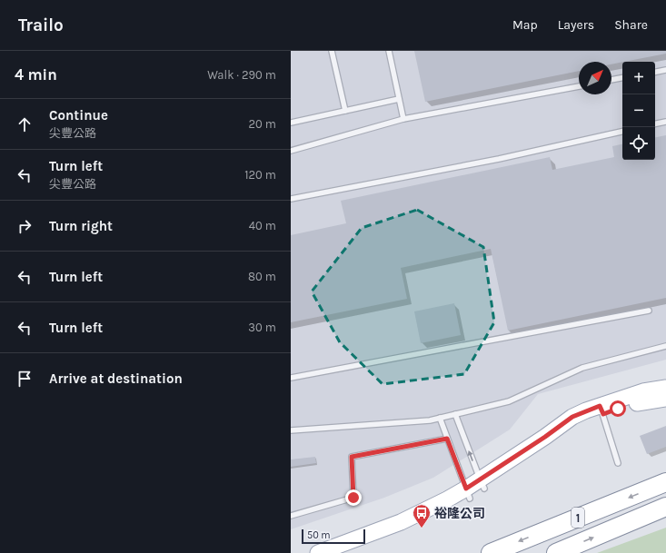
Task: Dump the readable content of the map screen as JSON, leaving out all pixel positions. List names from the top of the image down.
{
  "streets": {
    "highway": ["1"]
  },
  "places": {
    "bus stop": ["裕隆公司"]
  },
  "scale_bar": "50 m",
  "north": "top right",
  "page": {
    "header": "Trailo",
    "nav": ["Map", "Layers", "Share"],
    "heading": ["4 min", "Walk · 290 m"],
    "map_buttons": ["+", "−"],
    "list": [
      ["Continue", "尖豐公路", "20 m"],
      ["Turn left", "尖豐公路", "120 m"],
      ["Turn right", "40 m"],
      ["Turn left", "80 m"],
      ["Turn left", "30 m"],
      "Arrive at destination"
    ],
    "scale": "50 m"
  }
}
